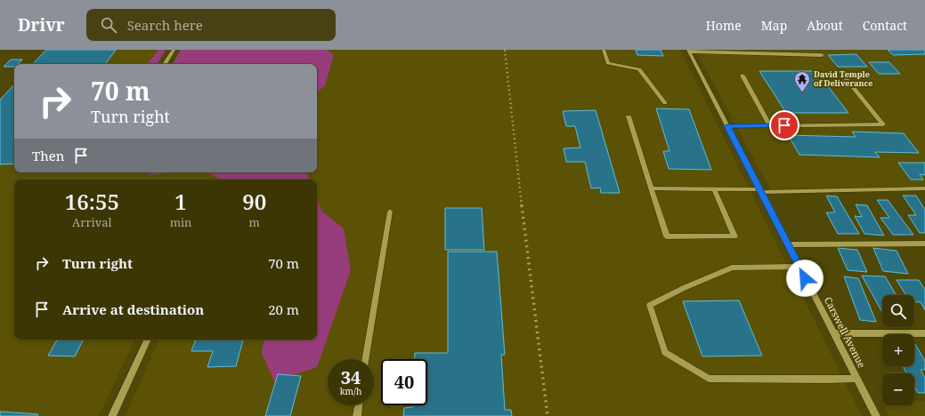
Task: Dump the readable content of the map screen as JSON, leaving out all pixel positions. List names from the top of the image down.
{
  "streets": {
    "street": ["Carswell Avenue"]
  },
  "places": {
    "temple": ["David Temple of Deliverance"]
  },
  "page": {
    "header": "Drivr",
    "search": "Search here",
    "nav": [
      "Home",
      "Map",
      "About",
      "Contact"
    ],
    "turn": ["70 m", "Turn right"],
    "then": "Then",
    "eta": [
      "16:55",
      "Arrival",
      "1",
      "min",
      "90",
      "m"
    ],
    "list": [
      {
        "name": "Turn right",
        "value": "70 m"
      },
      {
        "name": "Arrive at destination",
        "value": "20 m"
      }
    ],
    "map_buttons": ["+", "−"],
    "speed": "34 km/h",
    "limit": "40"
  }
}
